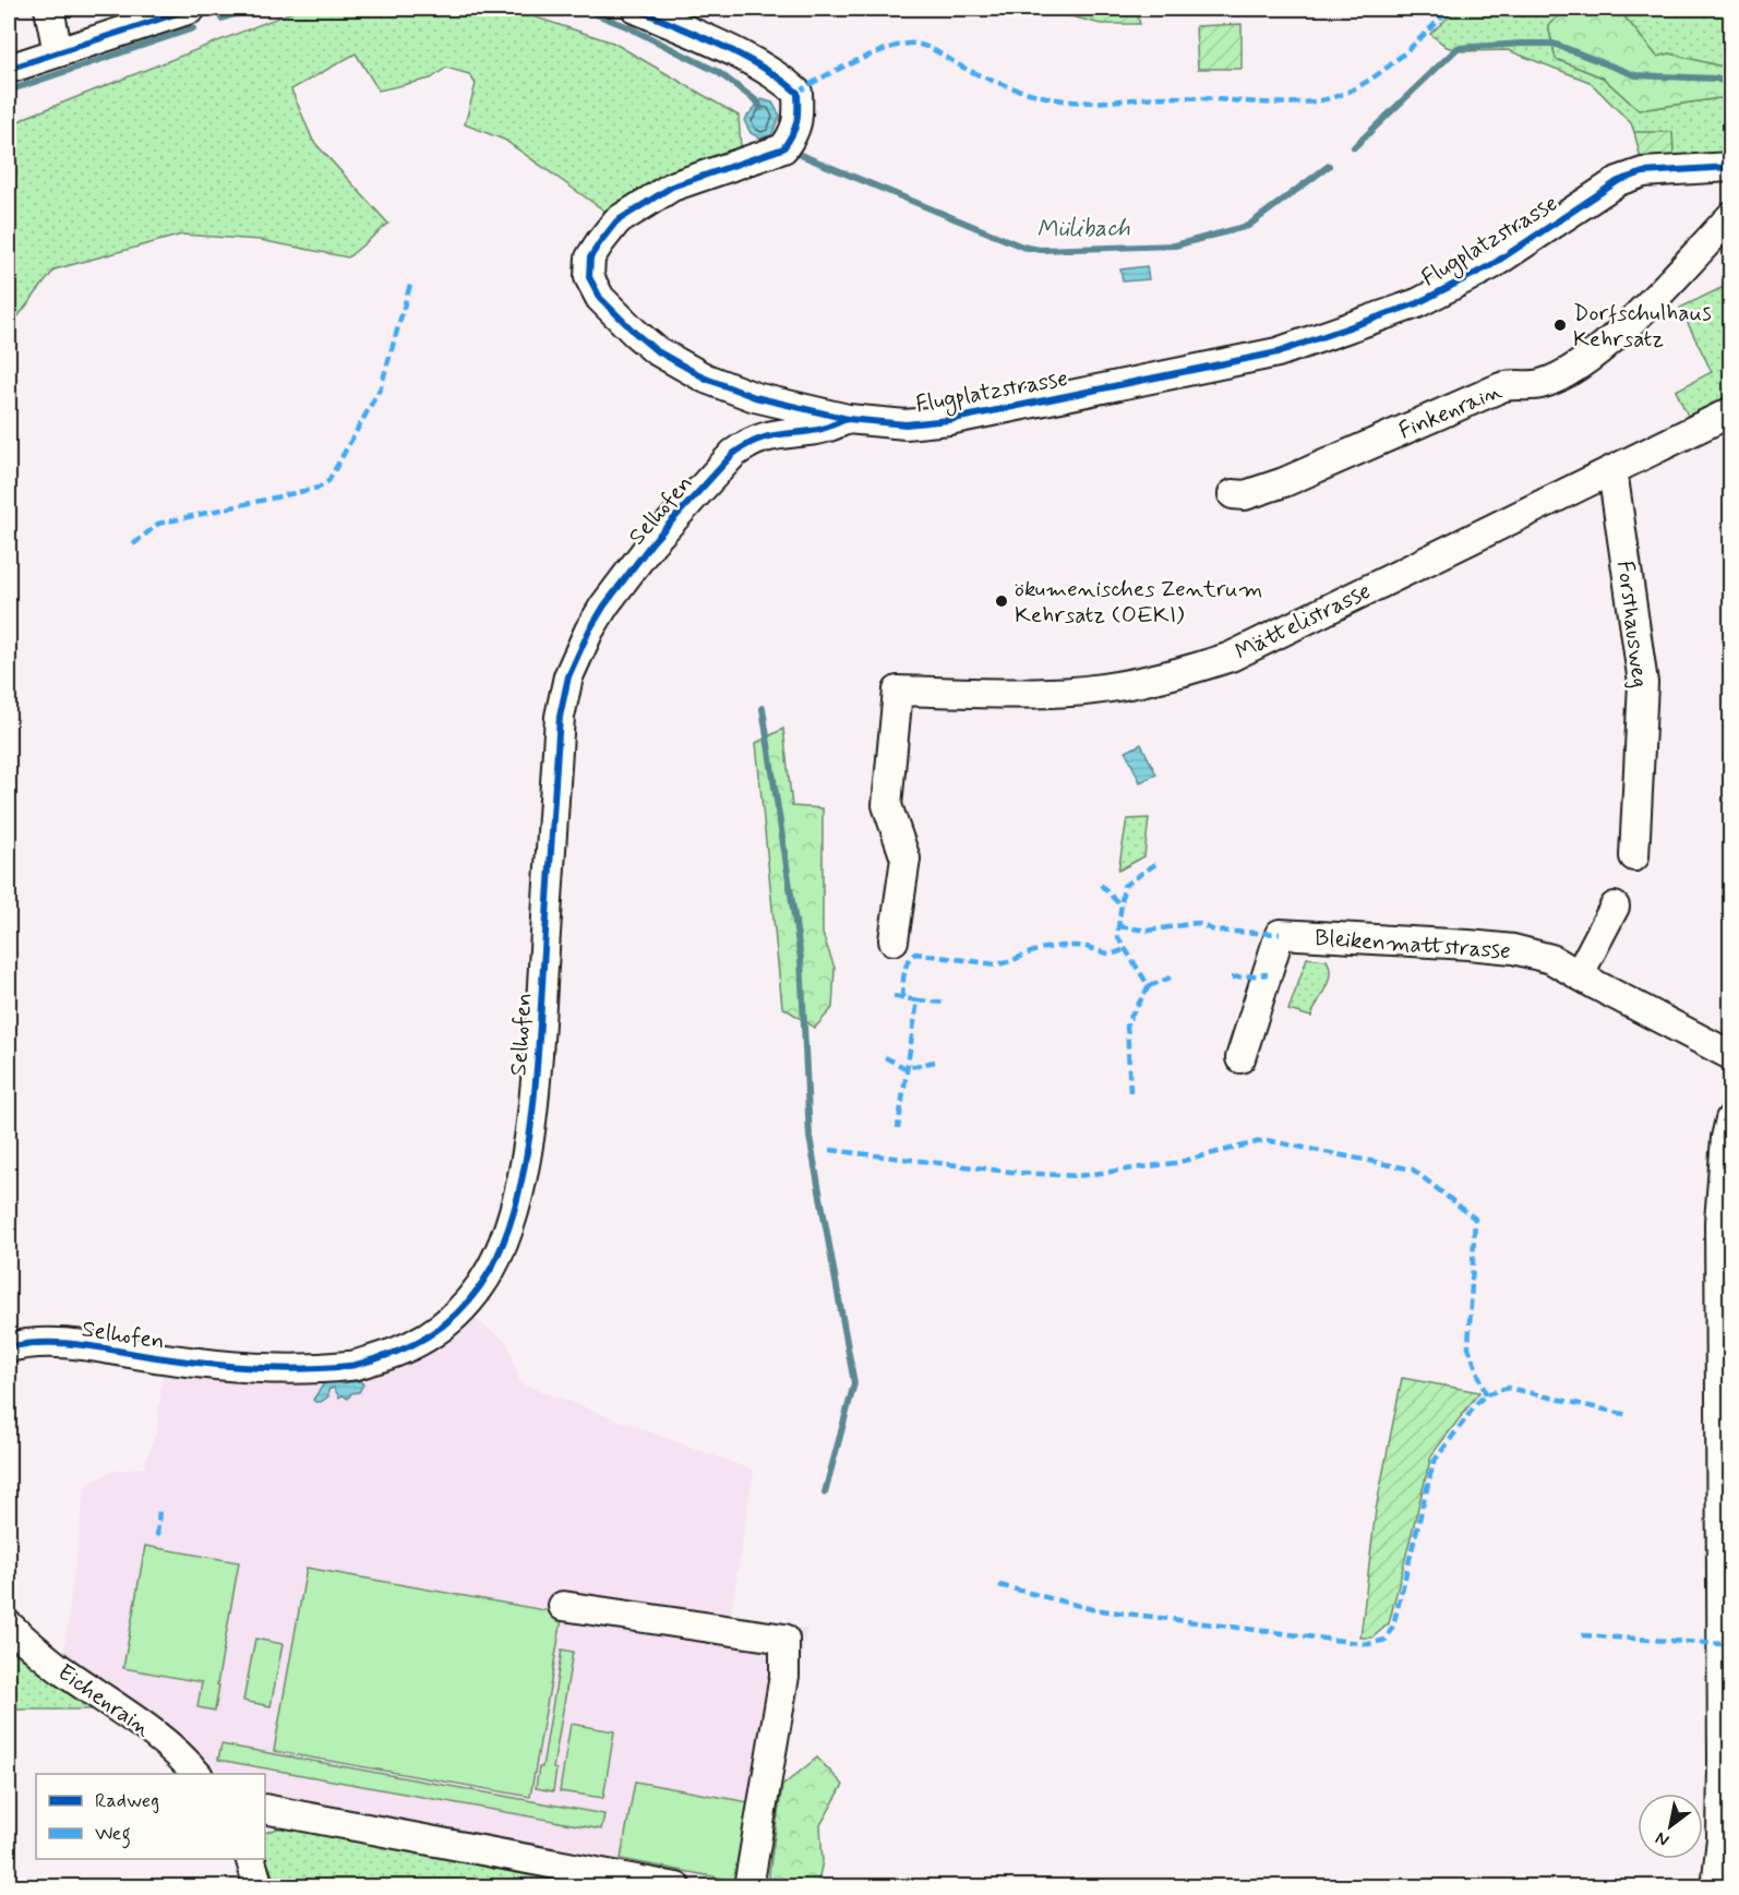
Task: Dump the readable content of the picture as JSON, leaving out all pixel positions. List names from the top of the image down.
{
  "streets": {
    "street": [
      "Flugplatzstrasse",
      "Finkenrain",
      "Selhofen",
      "Mättelistrasse",
      "Forsthausweg",
      "Bleikenmattstrasse",
      "Eichenrain"
    ]
  },
  "crossings": [
    ["Flugplatzstrasse", "Selhofen"],
    ["Mättelistrasse", "Forsthausweg"]
  ],
  "water": ["Mülibach"],
  "places": ["Dorfschulhaus Kehrsatz", "ökumenisches Zentrum Kehrsatz (OEKI)"],
  "legend": ["Radweg", "Weg"],
  "north": "bottom left"
}
